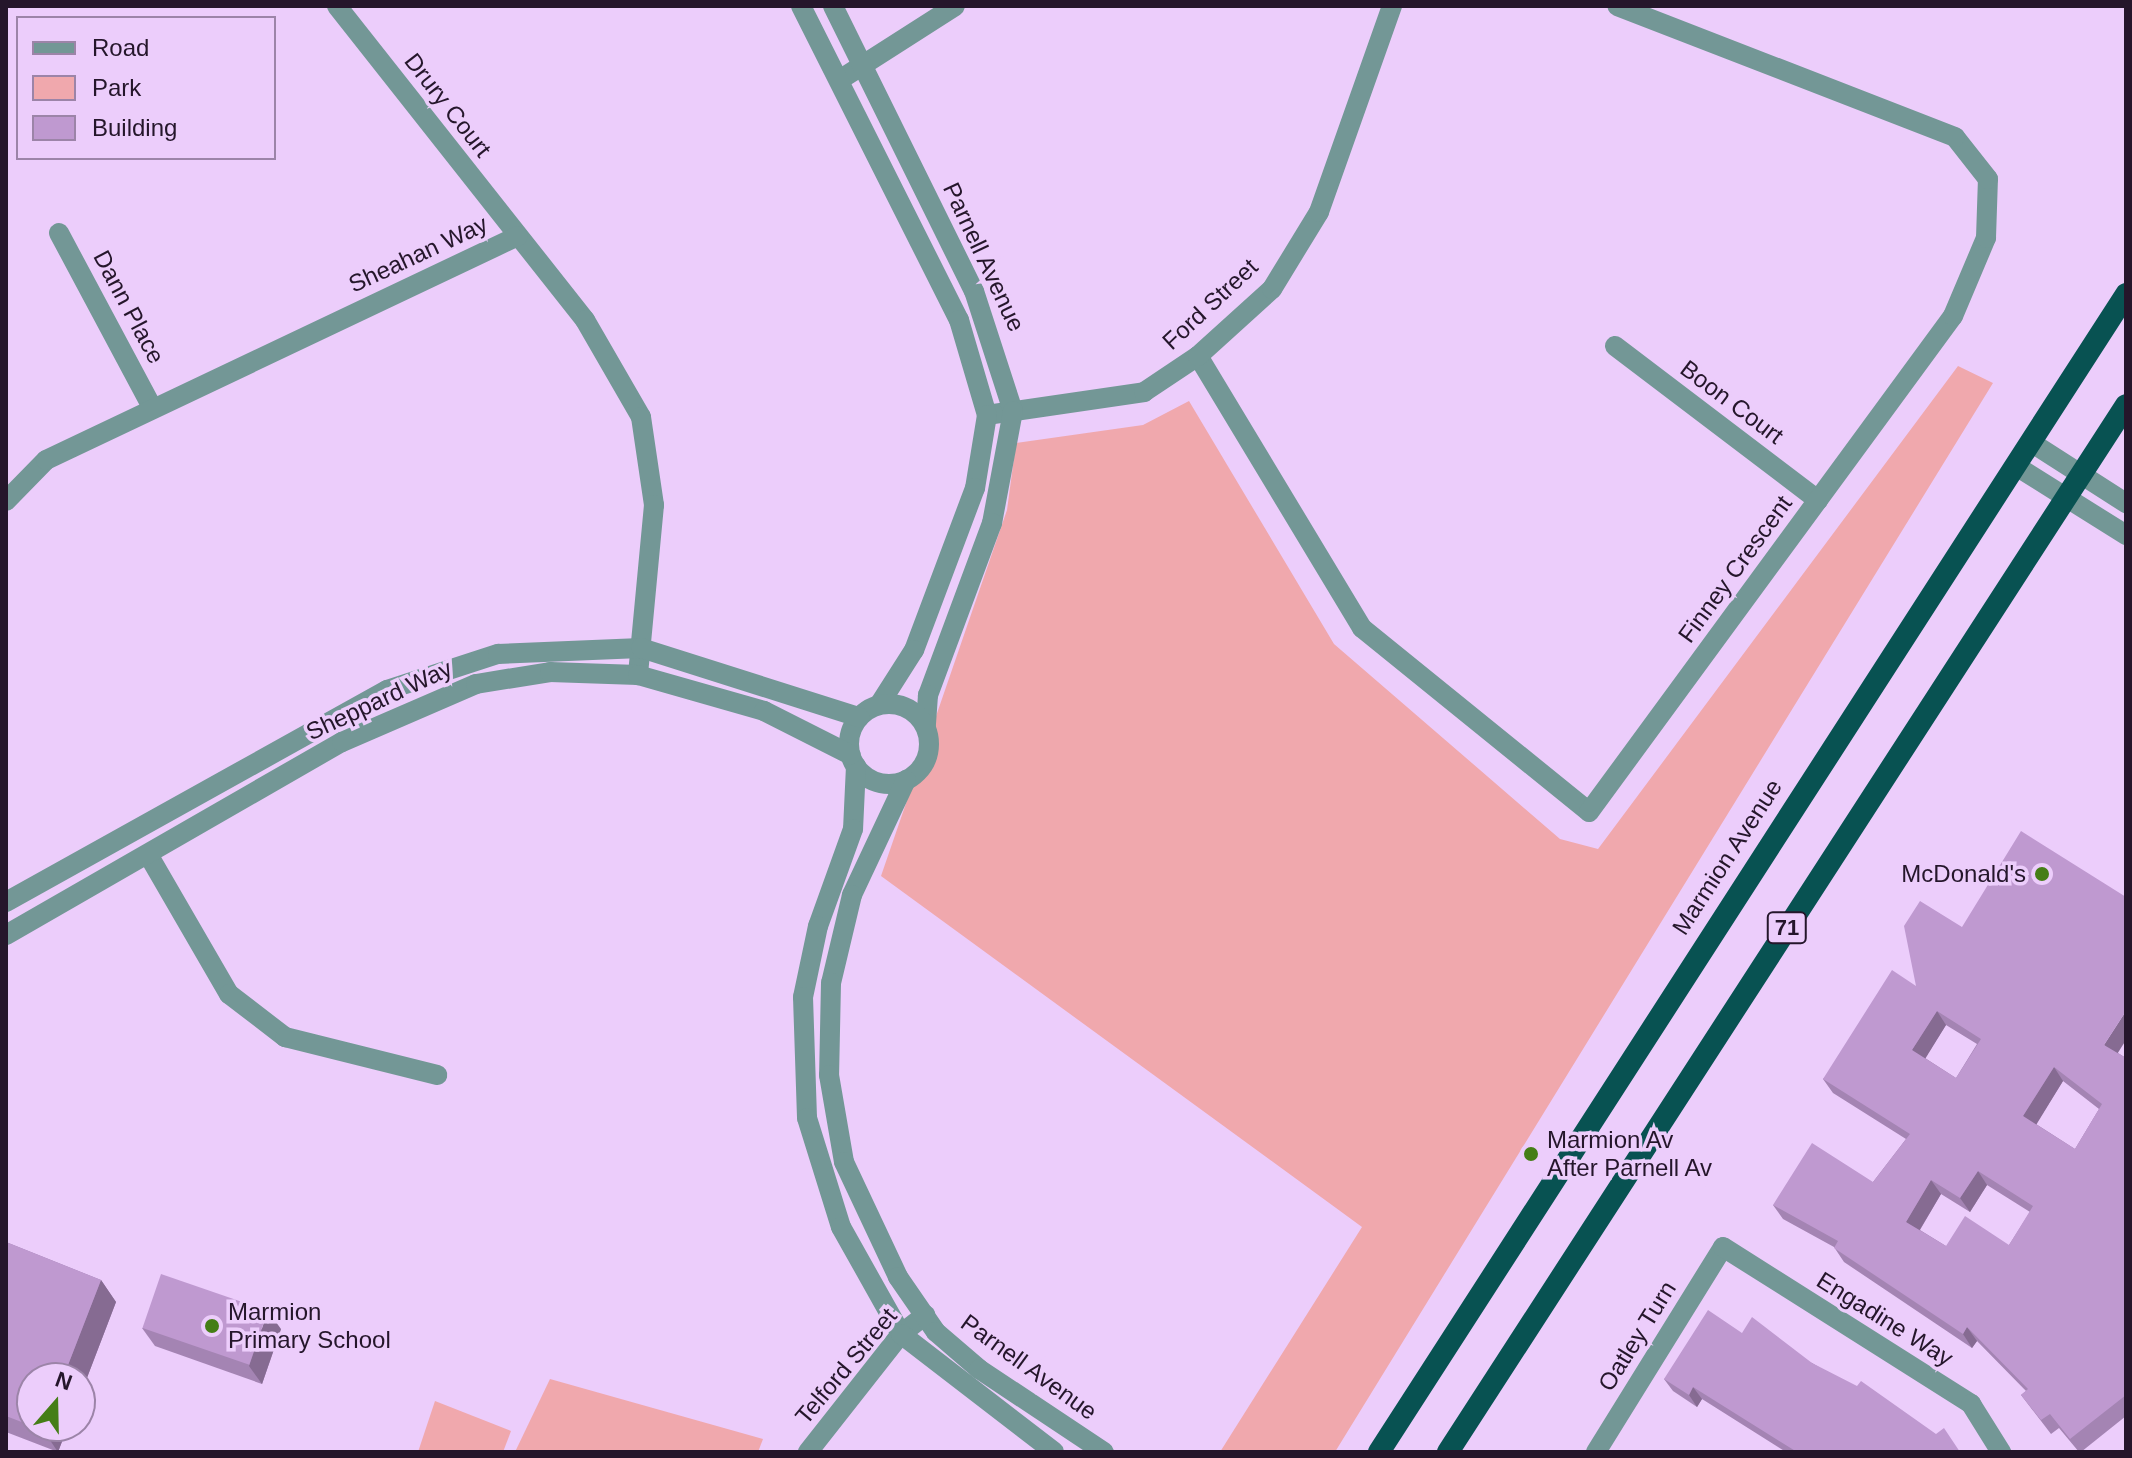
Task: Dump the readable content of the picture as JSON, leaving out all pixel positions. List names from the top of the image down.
{
  "streets": {
    "highway": ["Marmion Avenue", "71"],
    "street": [
      "Drury Court",
      "Sheahan Way",
      "Parnell Avenue",
      "Ford Street",
      "Dann Place",
      "Boon Court",
      "Finney Crescent",
      "Sheppard Way",
      "Engadine Way",
      "Oatley Turn",
      "Telford Street"
    ]
  },
  "crossings": [
    ["Drury Court", "Sheahan Way"],
    ["Sheahan Way", "Dann Place"],
    ["Sheahan Way", "Sheppard Way"],
    ["Parnell Avenue", "Ford Street"],
    ["Parnell Avenue", "Sheppard Way"],
    ["Parnell Avenue", "Telford Street"],
    ["Ford Street", "Finney Crescent"],
    ["Boon Court", "Finney Crescent"],
    ["Engadine Way", "Oatley Turn"]
  ],
  "places": ["McDonald's", "Marmion Av After Parnell Av", "Marmion Primary School"],
  "legend": ["Road", "Park", "Building"],
  "north": "top"
}
